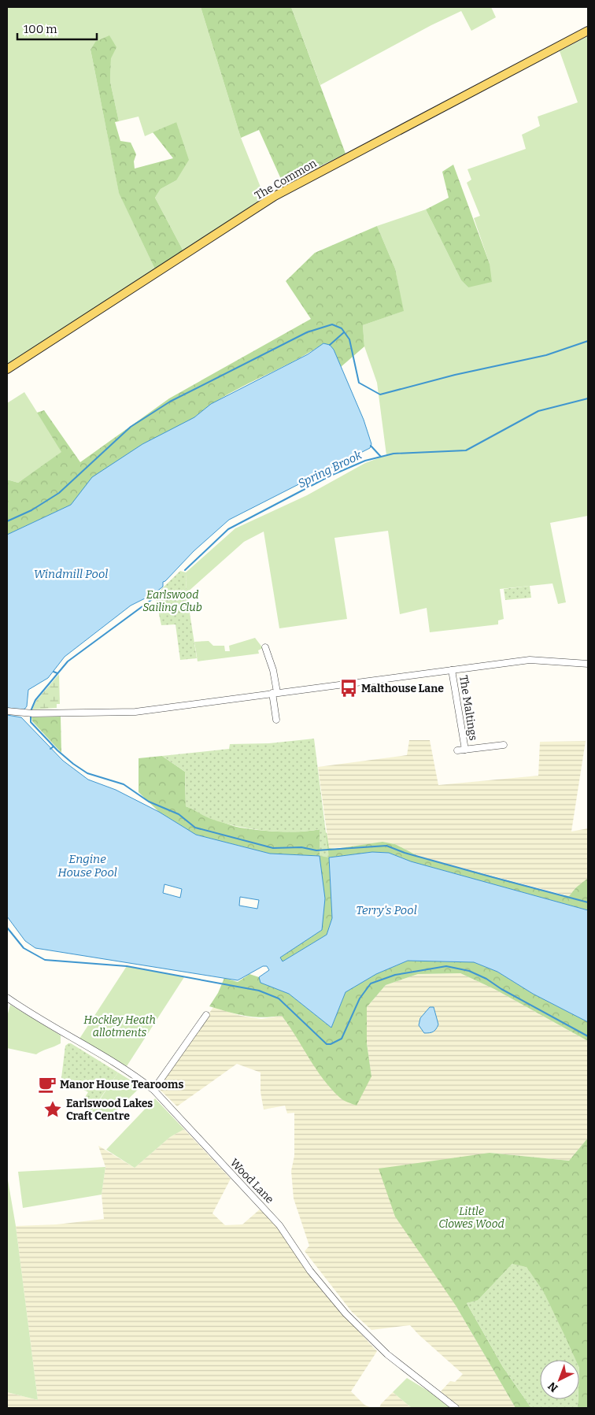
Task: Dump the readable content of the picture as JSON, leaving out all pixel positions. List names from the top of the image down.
{
  "streets": {
    "main road": ["The Common"],
    "street": ["The Maltings", "Wood Lane"]
  },
  "water": [
    "Spring Brook",
    "Windmill Pool",
    "Engine House Pool",
    "Terry's Pool"
  ],
  "parks": ["Earlswood Sailing Club", "Hockley Heath allotments", "Little Clowes Wood"],
  "places": {
    "bus stop": ["Malthouse Lane"],
    "cafe": ["Manor House Tearooms"],
    "place": ["Earlswood Lakes Craft Centre"]
  },
  "scale_bar": "100 m",
  "north": "bottom left"
}
